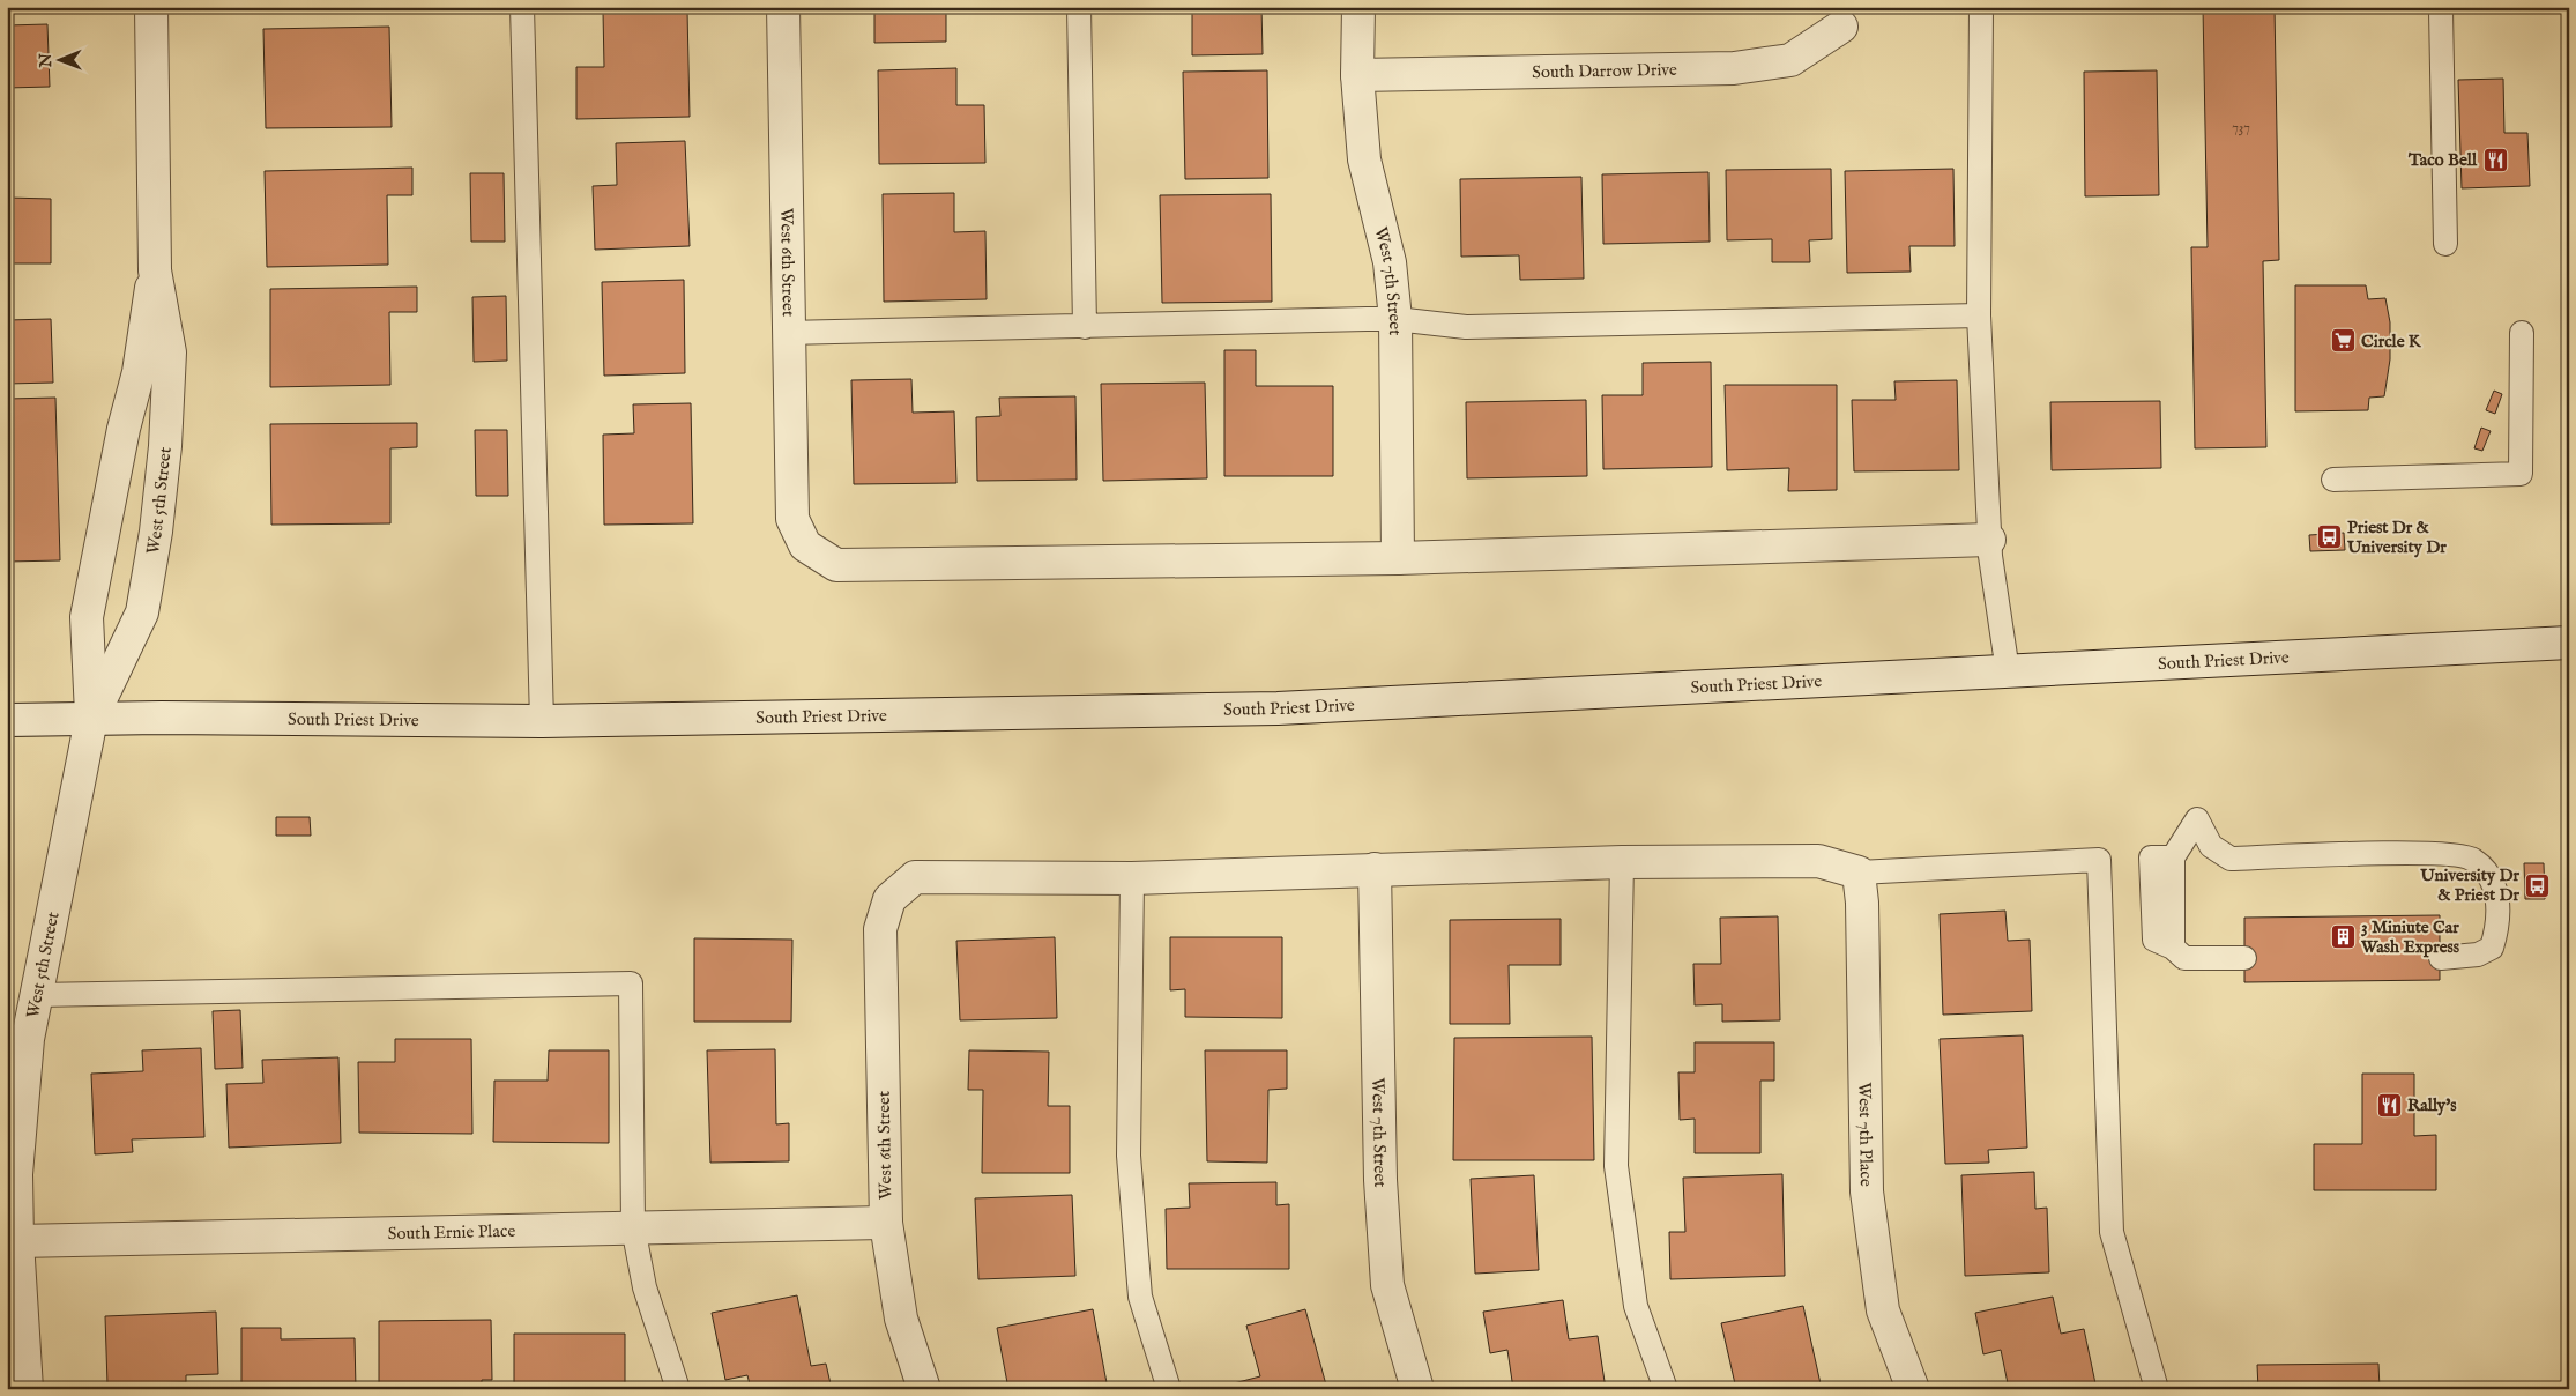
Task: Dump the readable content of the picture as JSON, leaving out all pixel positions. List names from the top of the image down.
{
  "streets": {
    "street": [
      "South Darrow Drive",
      "West 6th Street",
      "West 7th Street",
      "West 5th Street",
      "South Priest Drive",
      "West 7th Place",
      "South Ernie Place"
    ]
  },
  "crossings": [
    ["South Darrow Drive", "West 7th Street"],
    ["West 6th Street", "West 7th Street"],
    ["West 6th Street", "South Ernie Place"],
    ["West 5th Street", "South Priest Drive"],
    ["West 5th Street", "South Ernie Place"]
  ],
  "places": {
    "restaurant": ["Taco Bell", "Rally's"],
    "supermarket": ["Circle K"],
    "bus stop": ["Priest Dr & University Dr", "University Dr & Priest Dr"],
    "building": ["3 Miniute Car Wash Express"]
  },
  "house_numbers": ["737"],
  "north": "left"
}
